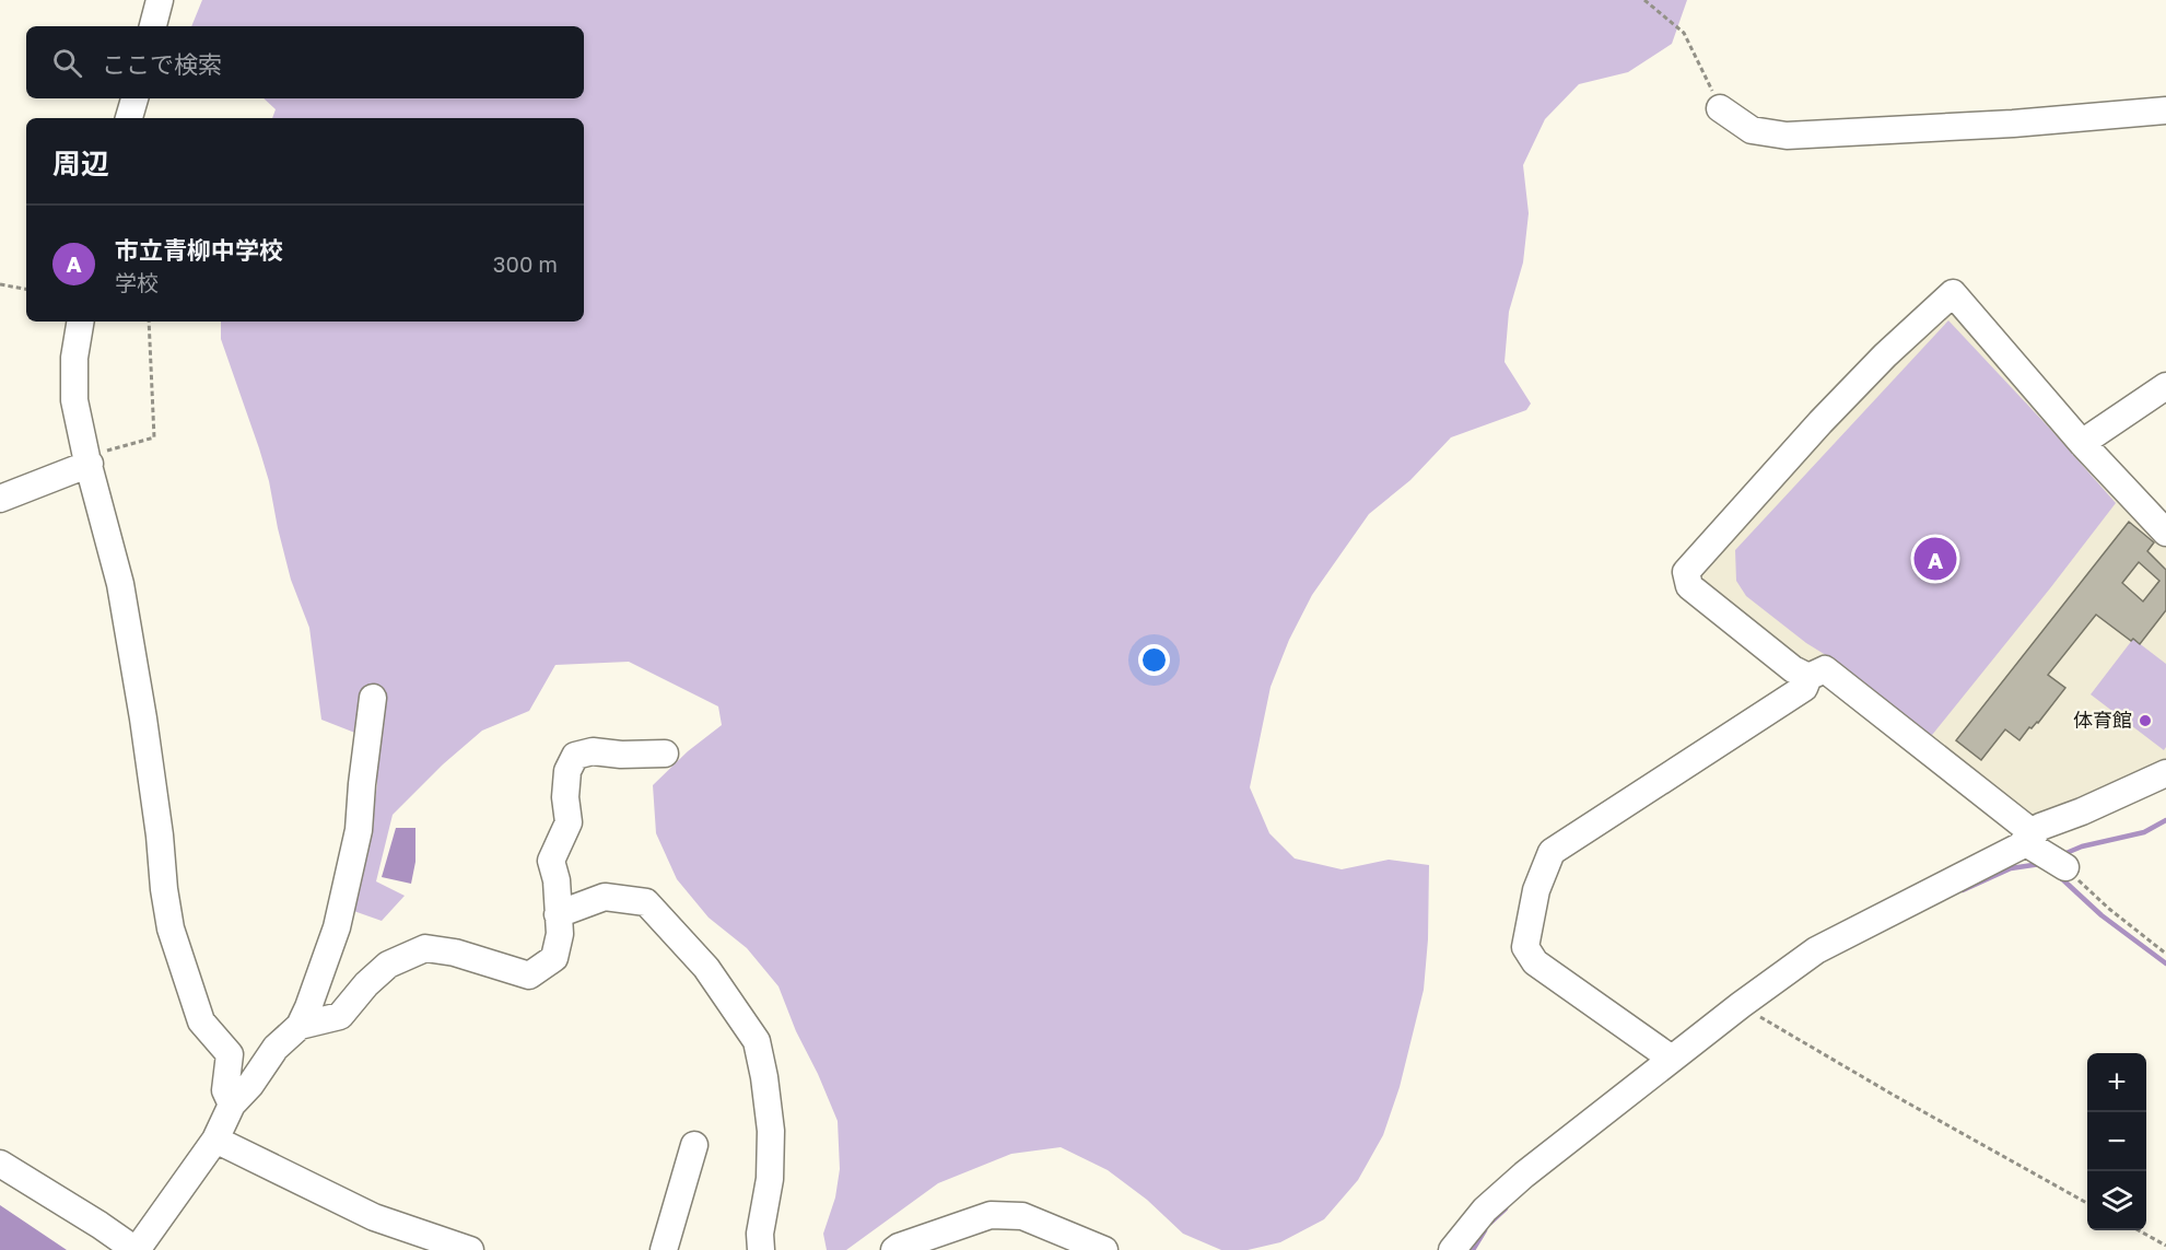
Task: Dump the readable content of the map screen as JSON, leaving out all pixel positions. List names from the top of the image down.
{
  "places": ["体育館"],
  "page": {
    "search": "ここで検索",
    "heading": "周辺",
    "list": [
      {
        "mark": "A",
        "name": "市立青柳中学校",
        "note": "学校",
        "value": "300 m"
      }
    ],
    "pins": "A",
    "map_buttons": ["+", "−"]
  }
}
